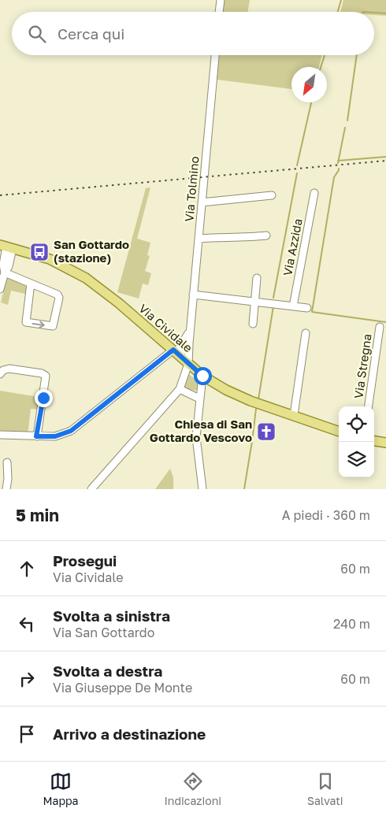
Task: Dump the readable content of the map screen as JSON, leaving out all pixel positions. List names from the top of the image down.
{
  "streets": {
    "main road": ["Via Cividale"],
    "street": ["Via Tolmino", "Via Azzida", "Via Stregna"]
  },
  "crossings": [
    ["Via Tolmino", "Via Cividale"]
  ],
  "places": {
    "bus stop": ["San Gottardo (stazione)"],
    "church": ["Chiesa di San Gottardo Vescovo"]
  },
  "north": "bottom left",
  "page": {
    "search": "Cerca qui",
    "heading": ["5 min", "A piedi · 360 m"],
    "list": [
      ["Prosegui", "Via Cividale", "60 m"],
      ["Svolta a sinistra", "Via San Gottardo", "240 m"],
      ["Svolta a destra", "Via Giuseppe De Monte", "60 m"],
      "Arrivo a destinazione"
    ],
    "nav": ["Mappa", "Indicazioni", "Salvati"]
  }
}
